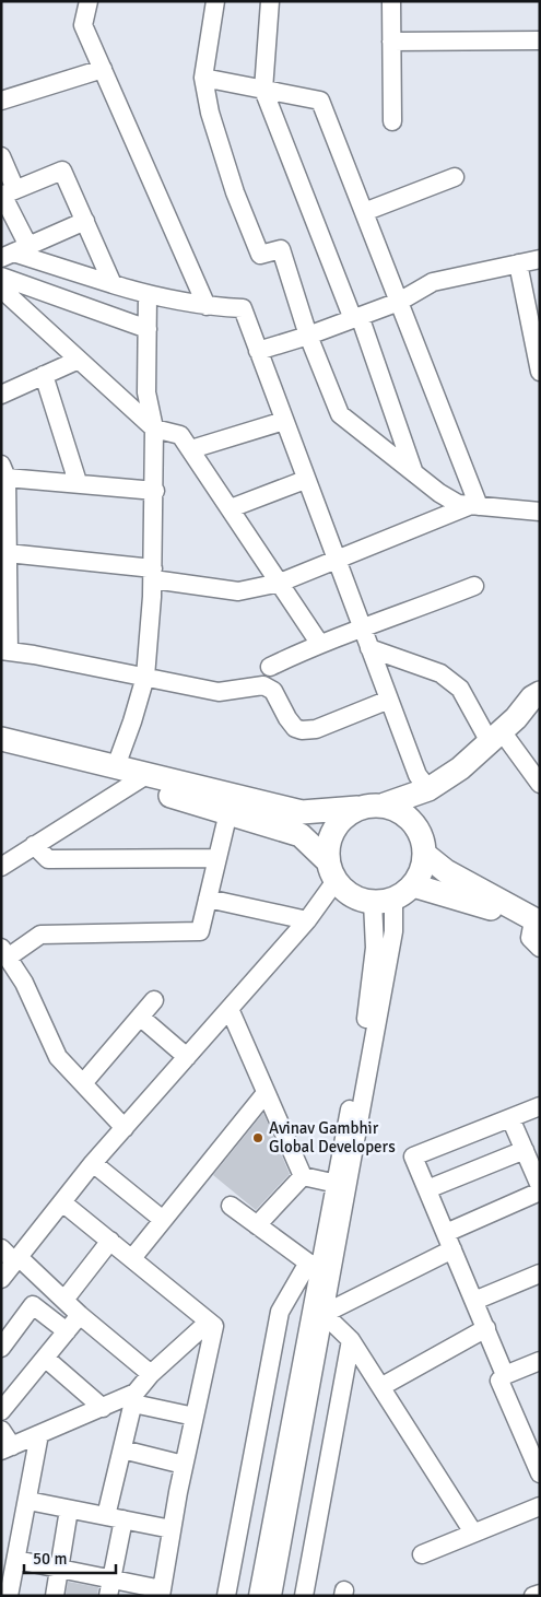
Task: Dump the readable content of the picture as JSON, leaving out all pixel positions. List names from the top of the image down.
{
  "places": ["Avinav Gambhir Global Developers"],
  "scale_bar": "50 m"
}
